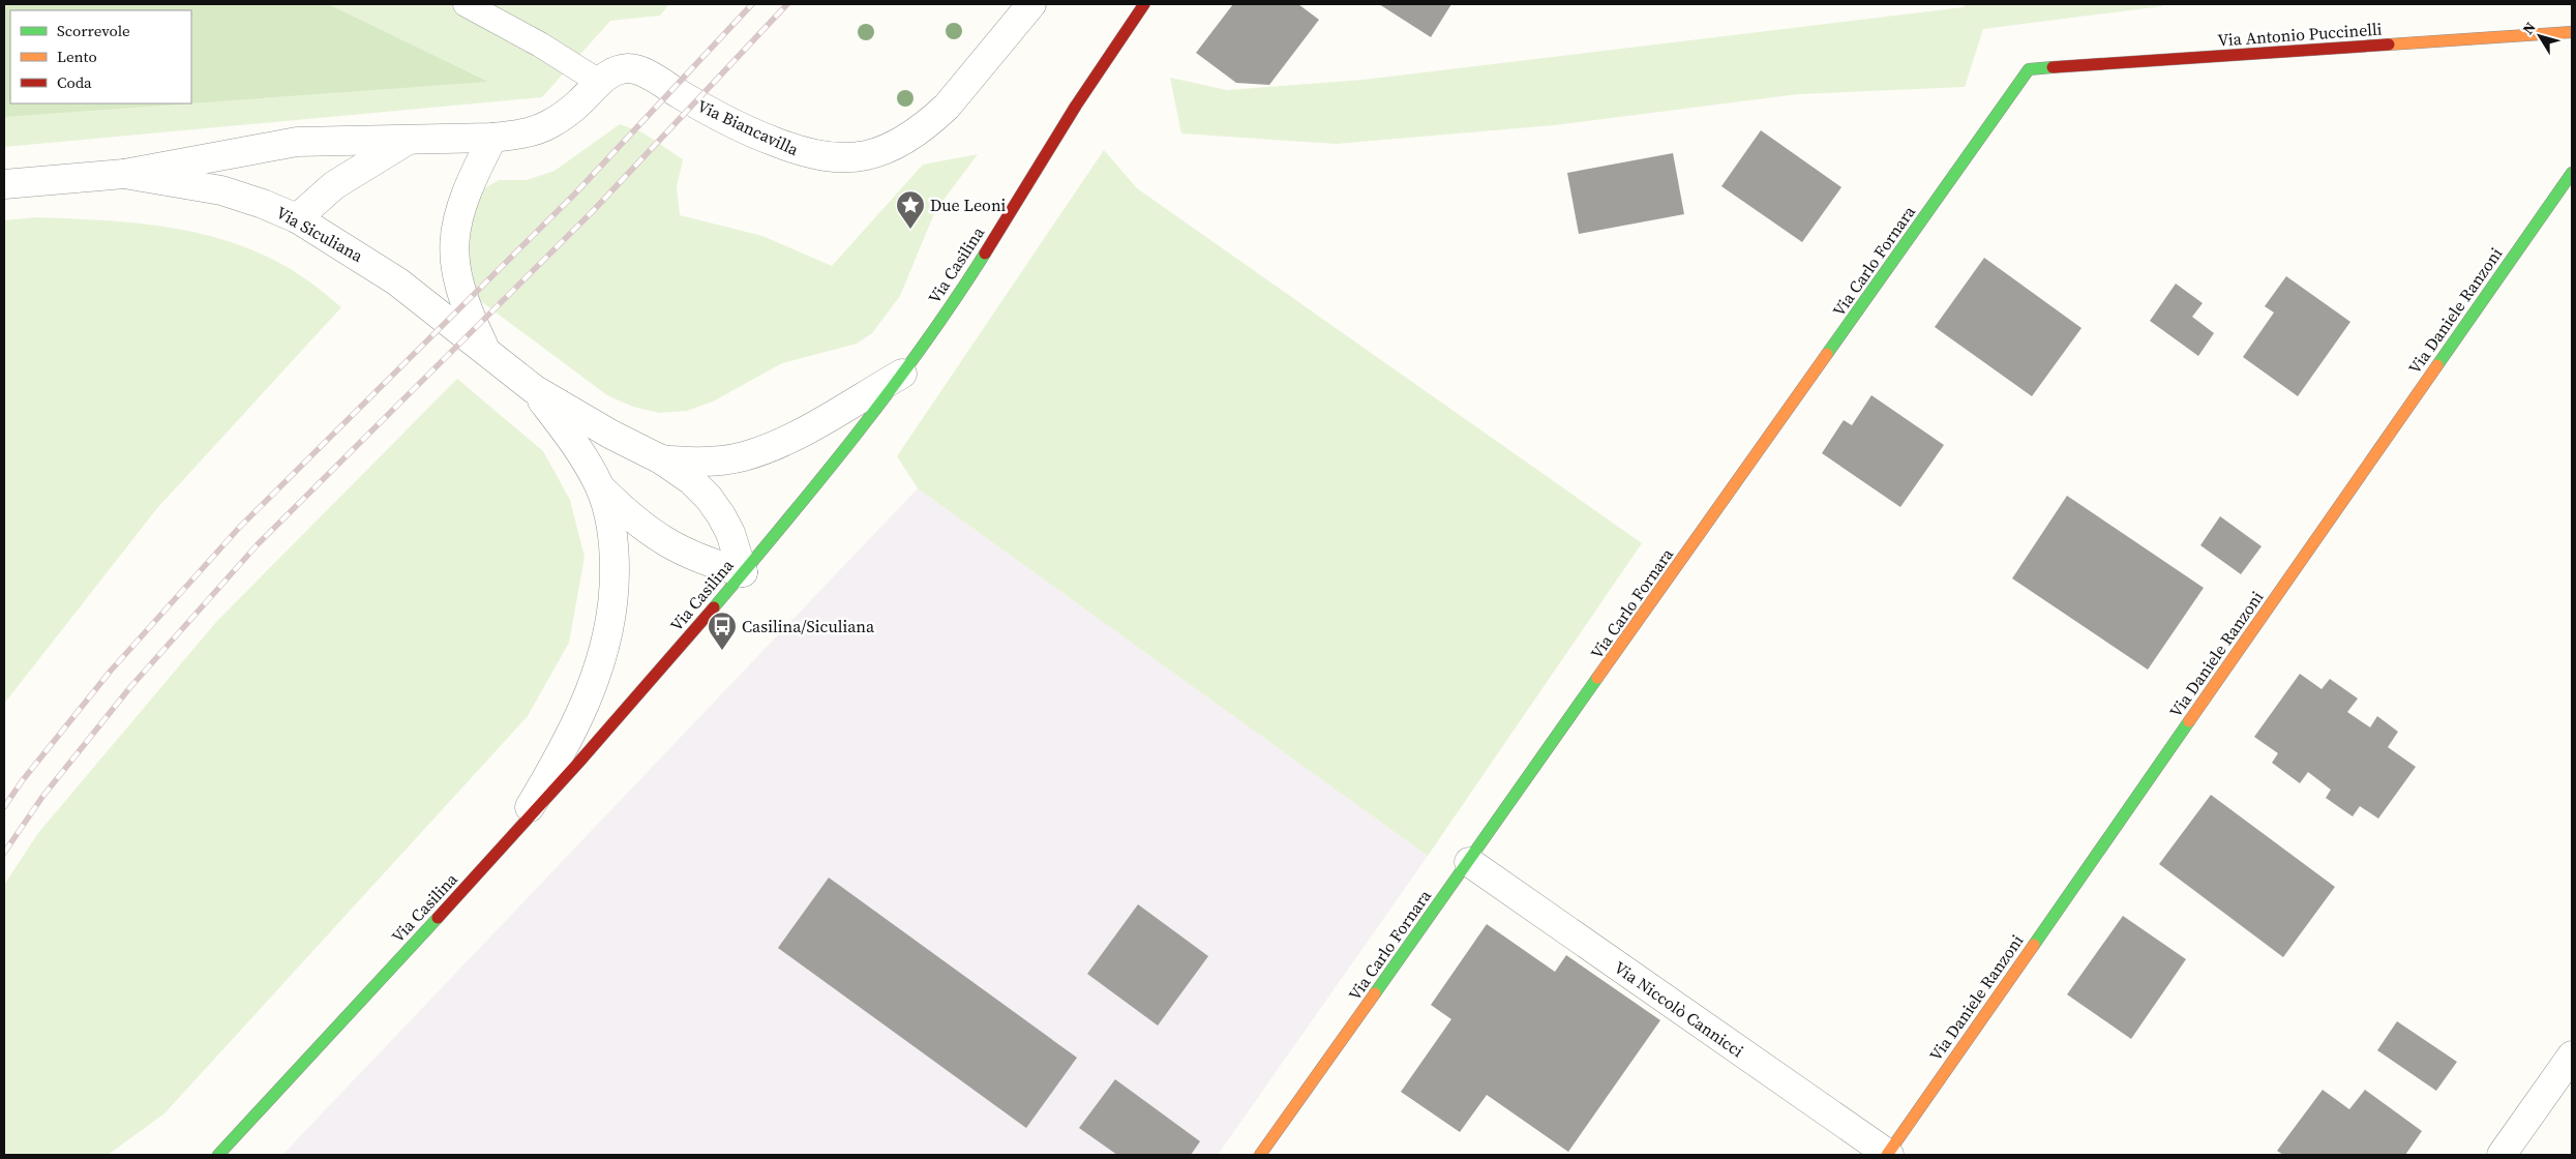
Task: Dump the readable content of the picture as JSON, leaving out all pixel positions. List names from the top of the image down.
{
  "streets": {
    "street": [
      "Via Antonio Puccinelli",
      "Via Biancavilla",
      "Via Siculiana",
      "Via Carlo Fornara",
      "Via Casilina",
      "Via Daniele Ranzoni",
      "Via Niccolò Cannicci"
    ]
  },
  "crossings": [
    ["Via Antonio Puccinelli", "Via Carlo Fornara"],
    ["Via Biancavilla", "Via Siculiana"],
    ["Via Carlo Fornara", "Via Niccolò Cannicci"],
    ["Via Daniele Ranzoni", "Via Niccolò Cannicci"]
  ],
  "places": {
    "place": ["Due Leoni"],
    "bus stop": ["Casilina/Siculiana"]
  },
  "legend": ["Scorrevole", "Lento", "Coda"],
  "north": "top left"
}
